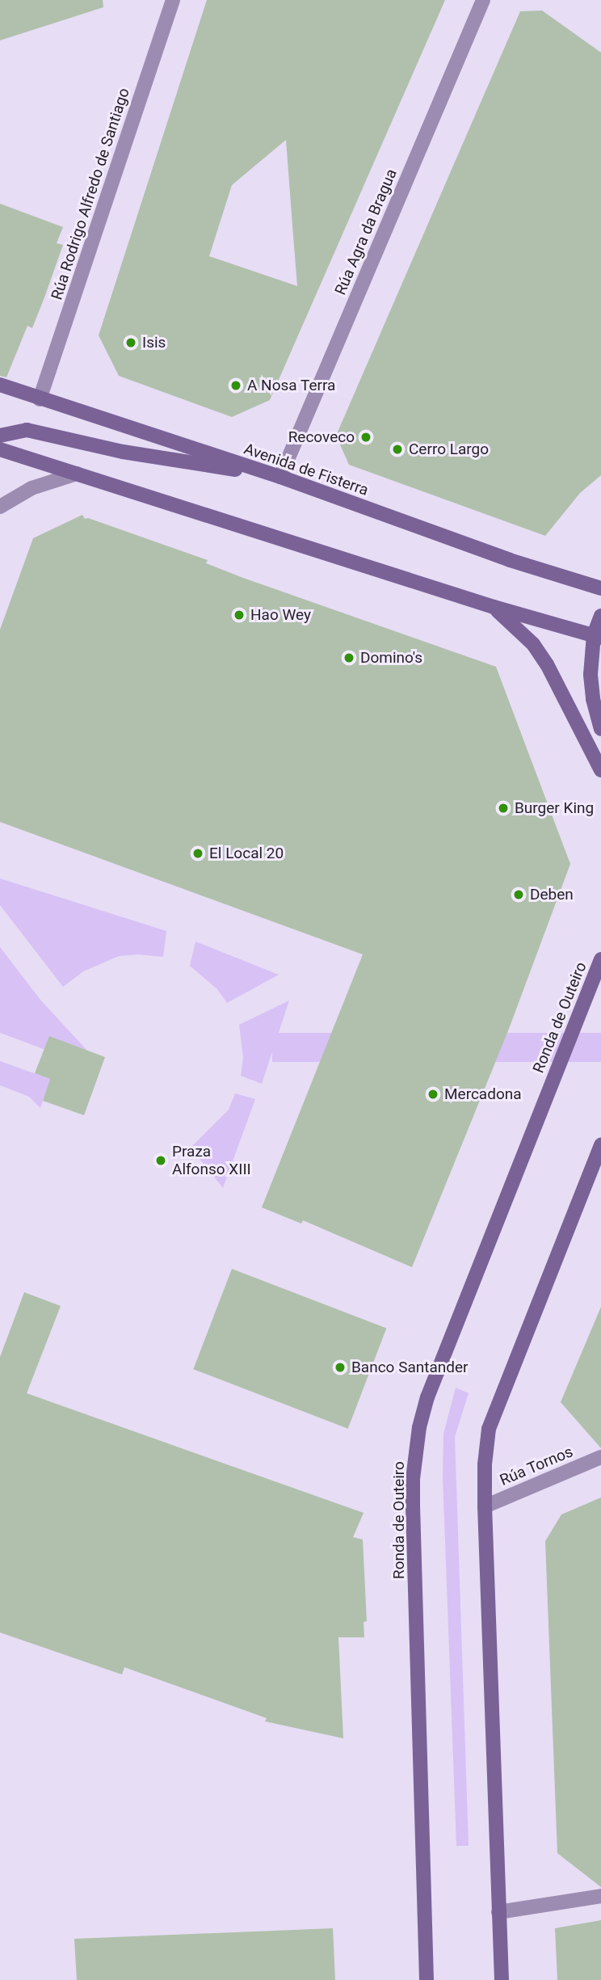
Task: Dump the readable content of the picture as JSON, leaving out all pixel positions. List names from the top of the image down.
{
  "streets": {
    "main road": ["Avenida de Fisterra", "Ronda de Outeiro"],
    "street": ["Rúa Rodrigo Alfredo de Santiago", "Rúa Agra da Bragua", "Rúa Tornos"]
  },
  "crossings": [
    ["Rúa Rodrigo Alfredo de Santiago", "Avenida de Fisterra"],
    ["Rúa Agra da Bragua", "Avenida de Fisterra"]
  ],
  "places": [
    "Isis",
    "A Nosa Terra",
    "Recoveco",
    "Cerro Largo",
    "Hao Wey",
    "Domino's",
    "Burger King",
    "El Local 20",
    "Deben",
    "Mercadona",
    "Praza Alfonso XIII",
    "Banco Santander"
  ]
}
